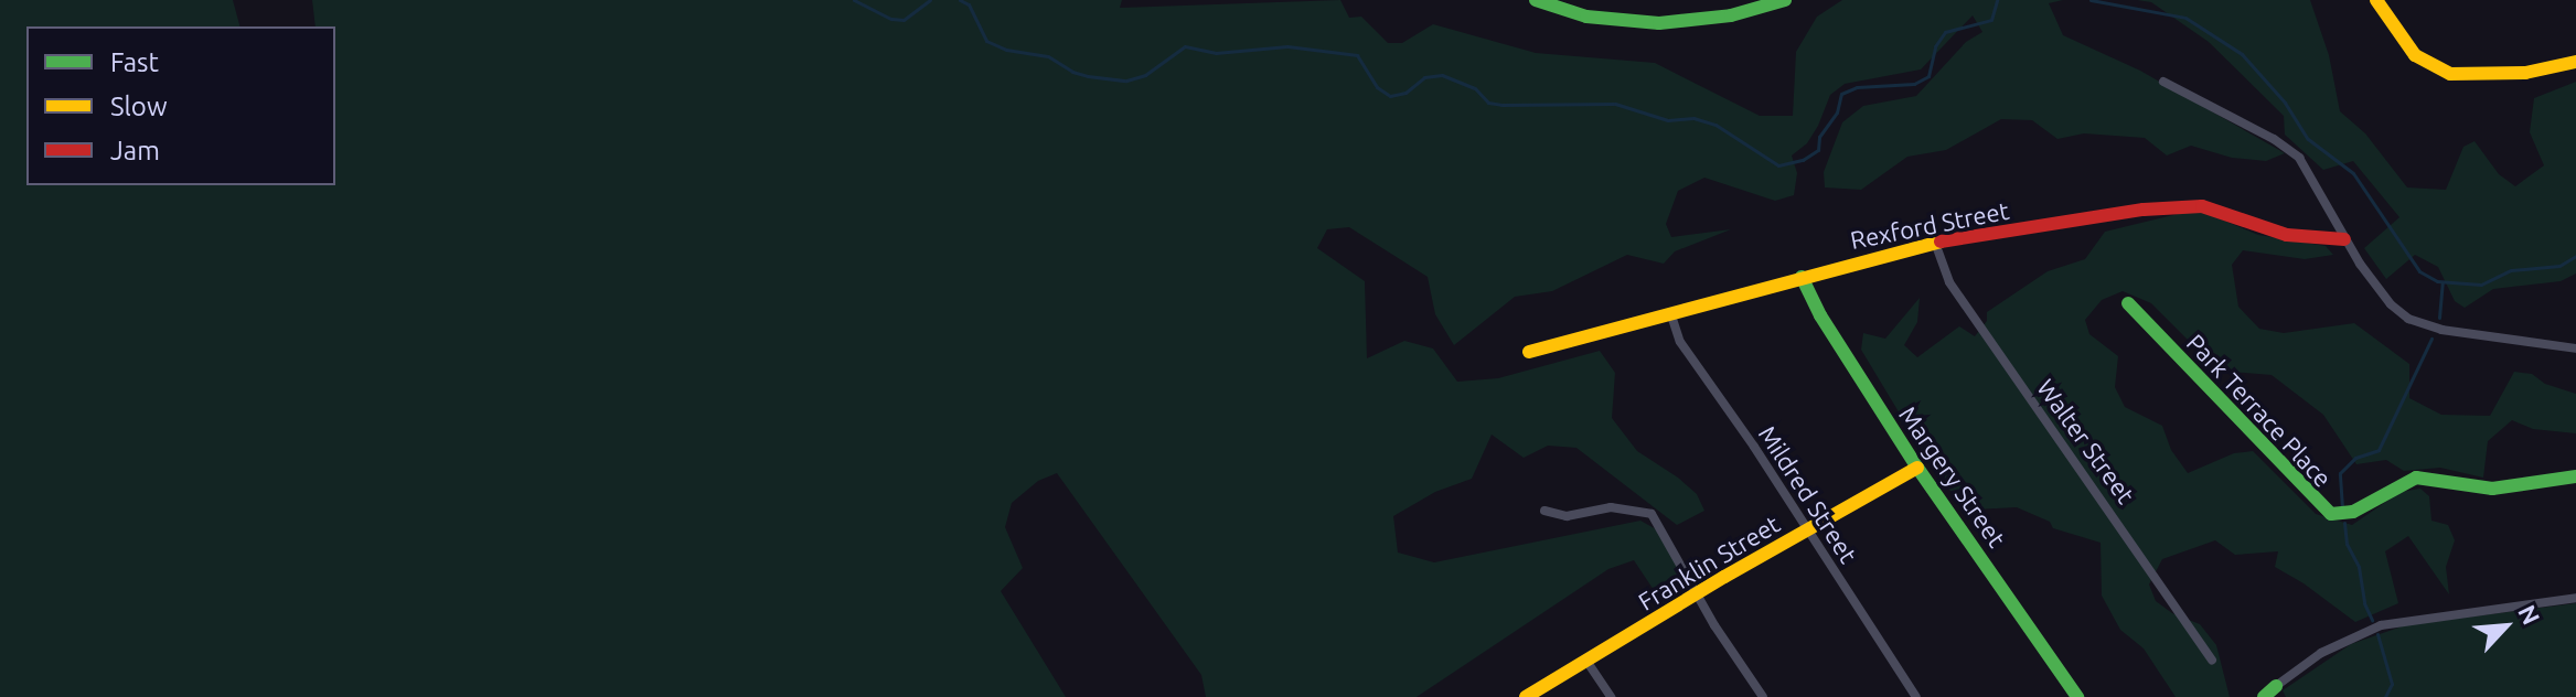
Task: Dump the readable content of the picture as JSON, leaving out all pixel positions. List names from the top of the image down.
{
  "streets": {
    "street": [
      "Rexford Street",
      "Park Terrace Place",
      "Walter Street",
      "Margery Street",
      "Mildred Street",
      "Franklin Street"
    ]
  },
  "crossings": [
    ["Rexford Street", "Walter Street"],
    ["Rexford Street", "Margery Street"],
    ["Rexford Street", "Mildred Street"],
    ["Margery Street", "Franklin Street"],
    ["Mildred Street", "Franklin Street"]
  ],
  "legend": ["Fast", "Slow", "Jam"],
  "north": "top right"
}
